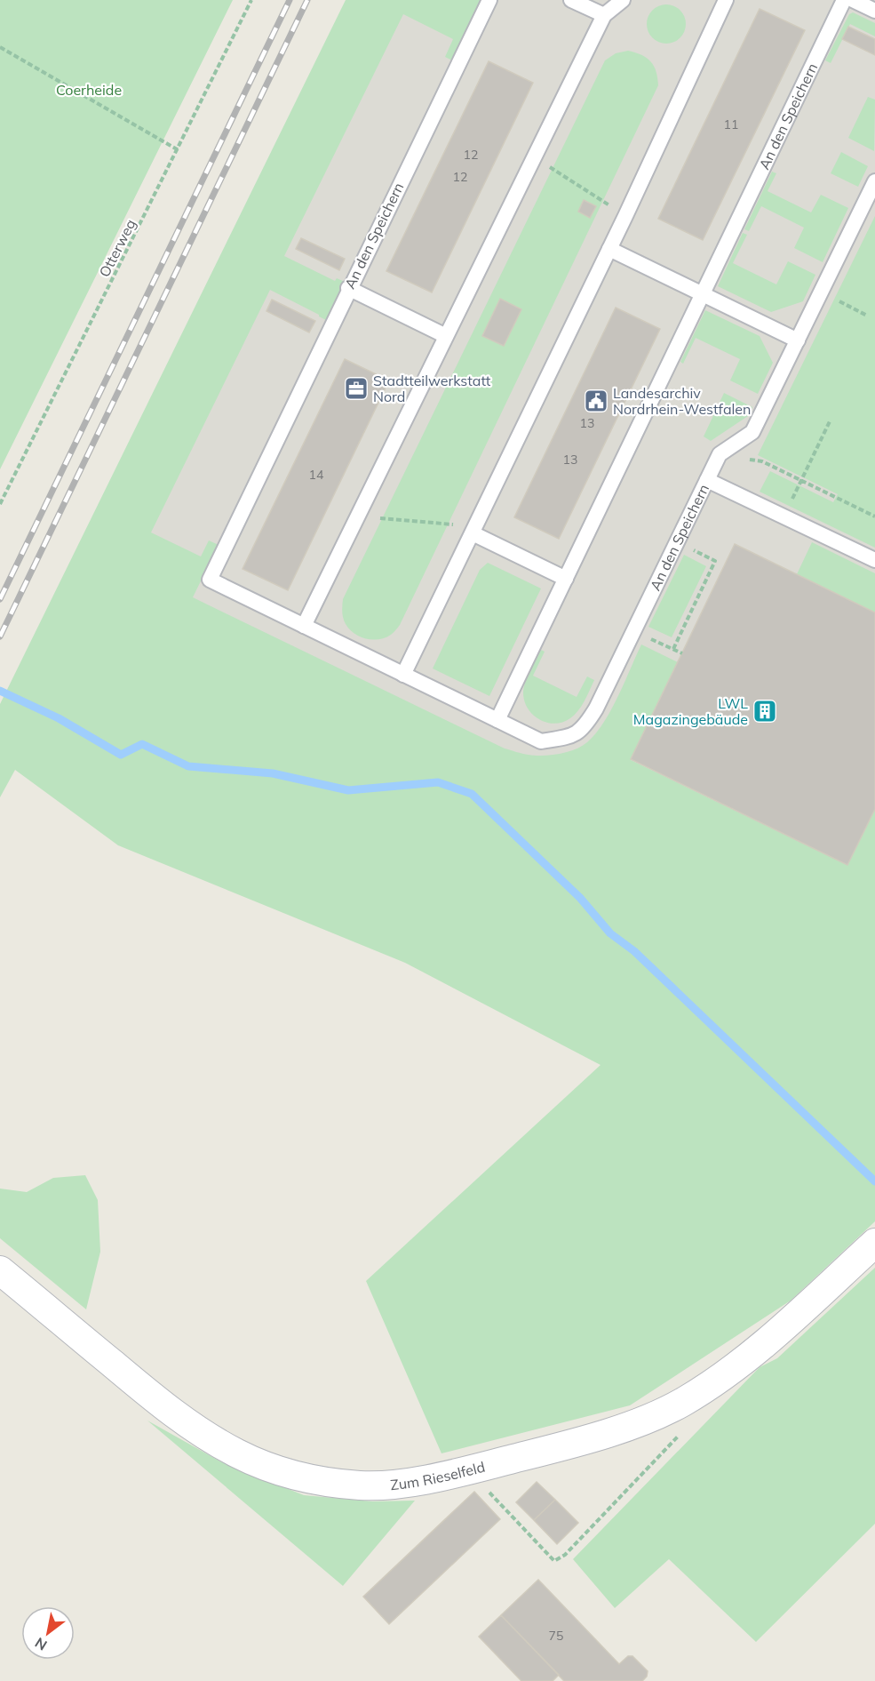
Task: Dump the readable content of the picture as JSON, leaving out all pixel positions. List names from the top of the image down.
{
  "streets": {
    "street": ["Zum Rieselfeld"],
    "lane": ["An den Speichern"],
    "path": ["Otterweg"]
  },
  "parks": ["Coerheide"],
  "places": {
    "office": ["Stadtteilwerkstatt Nord"],
    "public building": ["Landesarchiv Nordrhein-Westfalen"],
    "building": ["LWL Magazingebäude"]
  },
  "house_numbers": [
    "11",
    "12",
    "12",
    "13",
    "13",
    "14",
    "75"
  ],
  "north": "bottom left"
}
